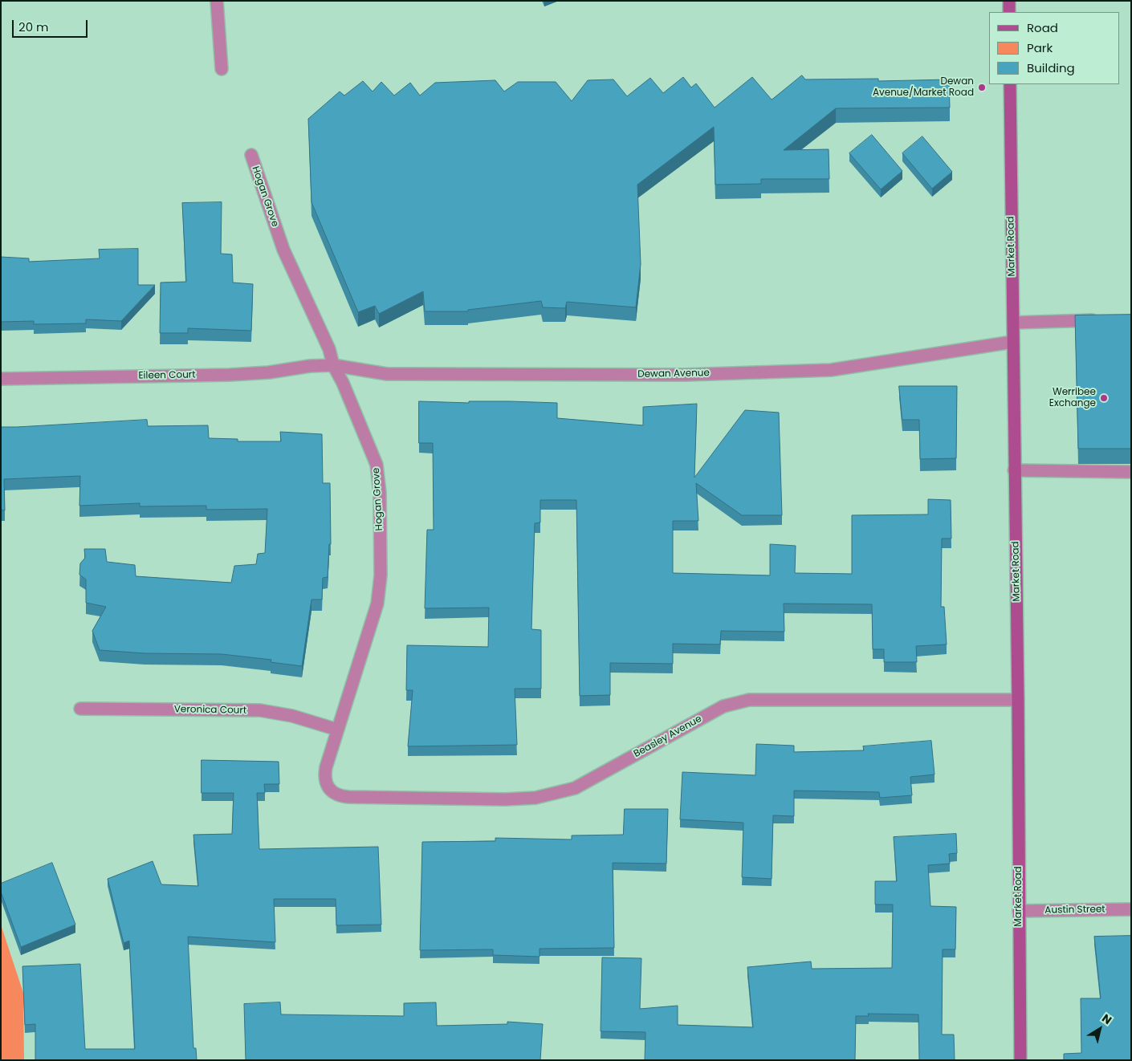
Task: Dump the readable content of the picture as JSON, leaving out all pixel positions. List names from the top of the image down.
{
  "streets": {
    "street": [
      "Hogan Grove",
      "Market Road",
      "Dewan Avenue",
      "Eileen Court",
      "Veronica Court",
      "Beasley Avenue",
      "Austin Street"
    ]
  },
  "crossings": [
    ["Hogan Grove", "Dewan Avenue"],
    ["Hogan Grove", "Eileen Court"],
    ["Hogan Grove", "Veronica Court"],
    ["Hogan Grove", "Beasley Avenue"],
    ["Market Road", "Dewan Avenue"],
    ["Market Road", "Beasley Avenue"],
    ["Market Road", "Austin Street"],
    ["Dewan Avenue", "Eileen Court"]
  ],
  "places": ["Dewan Avenue/Market Road", "Werribee Exchange"],
  "legend": ["Road", "Park", "Building"],
  "scale_bar": "20 m",
  "north": "top right"
}
